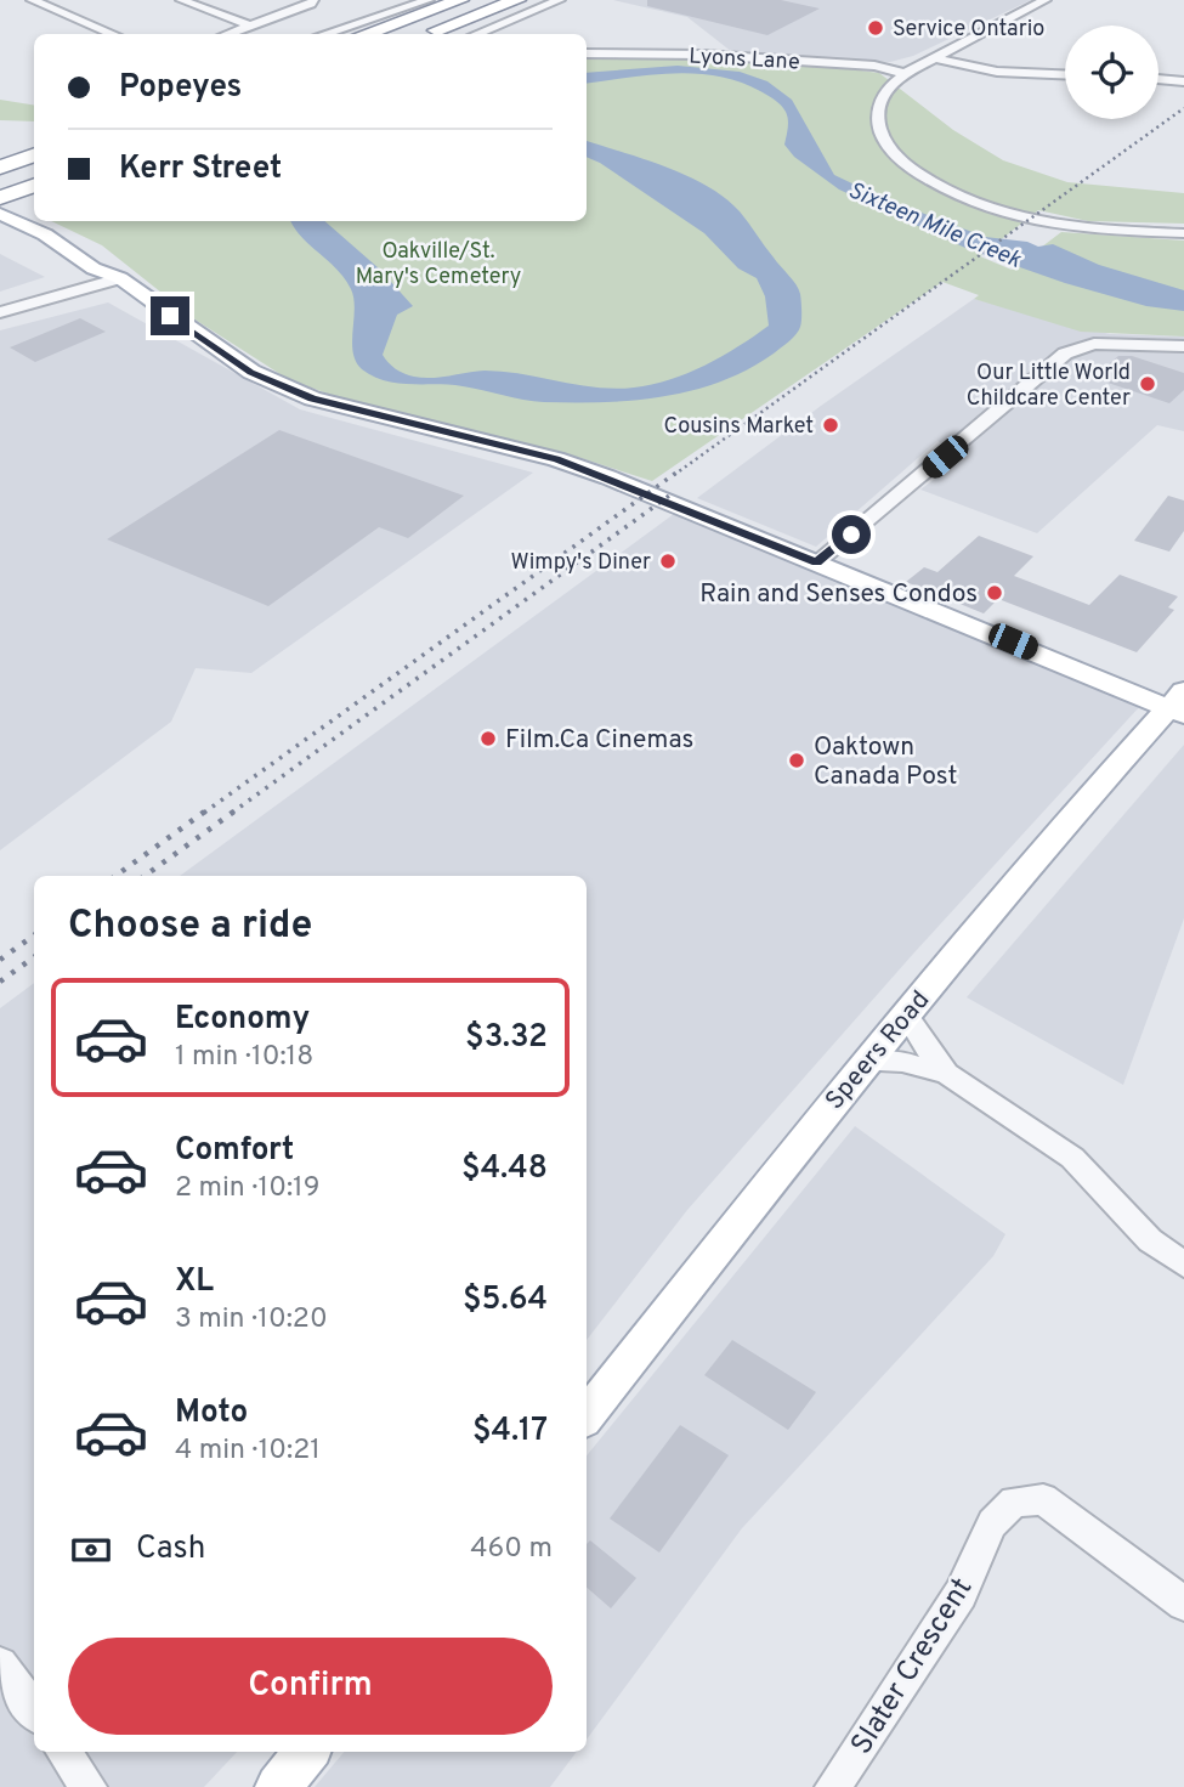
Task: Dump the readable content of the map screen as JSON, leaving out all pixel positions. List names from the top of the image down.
{
  "streets": {
    "main road": ["Speers Road"],
    "street": ["Lyons Lane", "Slater Crescent"]
  },
  "water": ["Sixteen Mile Creek"],
  "parks": ["Oakville/St. Mary's Cemetery"],
  "places": [
    "Service Ontario",
    "Our Little World Childcare Center",
    "Cousins Market",
    "Wimpy's Diner",
    "Rain and Senses Condos",
    "Film.Ca Cinemas",
    "Oaktown Canada Post"
  ],
  "page": {
    "banner": ["Popeyes", "Kerr Street"],
    "heading": "Choose a ride",
    "list": [
      {
        "name": "Economy",
        "note": "1 min · 10:18",
        "value": "$3.32"
      },
      {
        "name": "Comfort",
        "note": "2 min · 10:19",
        "value": "$4.48"
      },
      {
        "name": "XL",
        "note": "3 min · 10:20",
        "value": "$5.64"
      },
      {
        "name": "Moto",
        "note": "4 min · 10:21",
        "value": "$4.17"
      }
    ],
    "pay": ["Cash", "460 m"],
    "buttons": "Confirm"
  }
}
